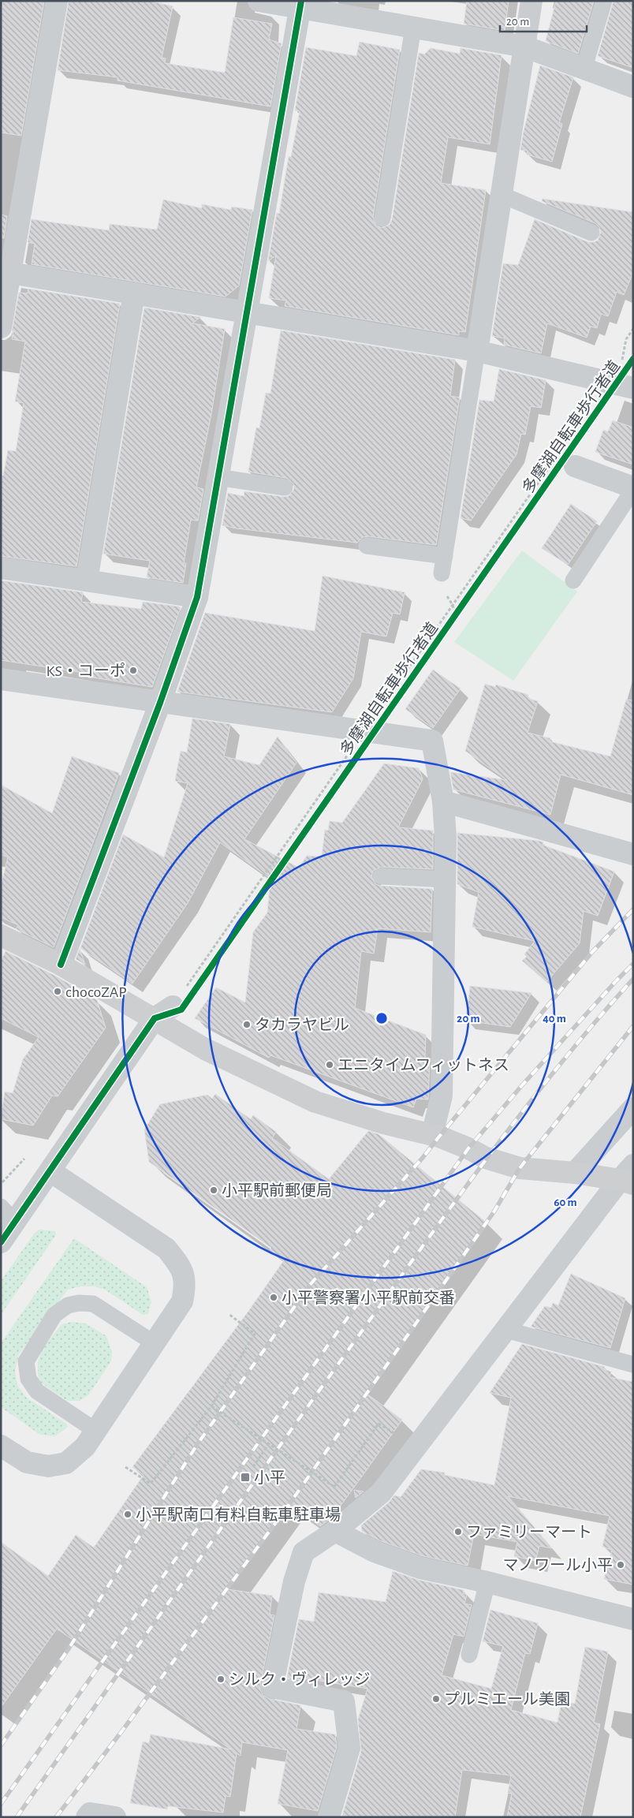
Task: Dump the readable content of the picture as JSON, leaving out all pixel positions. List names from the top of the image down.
{
  "streets": {
    "cycle path": ["多摩湖自転車歩行者道"]
  },
  "places": {
    "other": [
      "KS・コーポ",
      "chocoZAP",
      "タカラヤビル",
      "エニタイムフィットネス",
      "小平駅前郵便局",
      "小平警察署小平駅前交番",
      "小平駅南口有料自転車駐車場",
      "ファミリーマート",
      "マノワール小平",
      "シルク・ヴィレッジ",
      "プルミエール美園"
    ],
    "transit": ["小平"]
  },
  "scale_bar": "20 m",
  "rings": ["20 m", "40 m", "60 m"]
}
